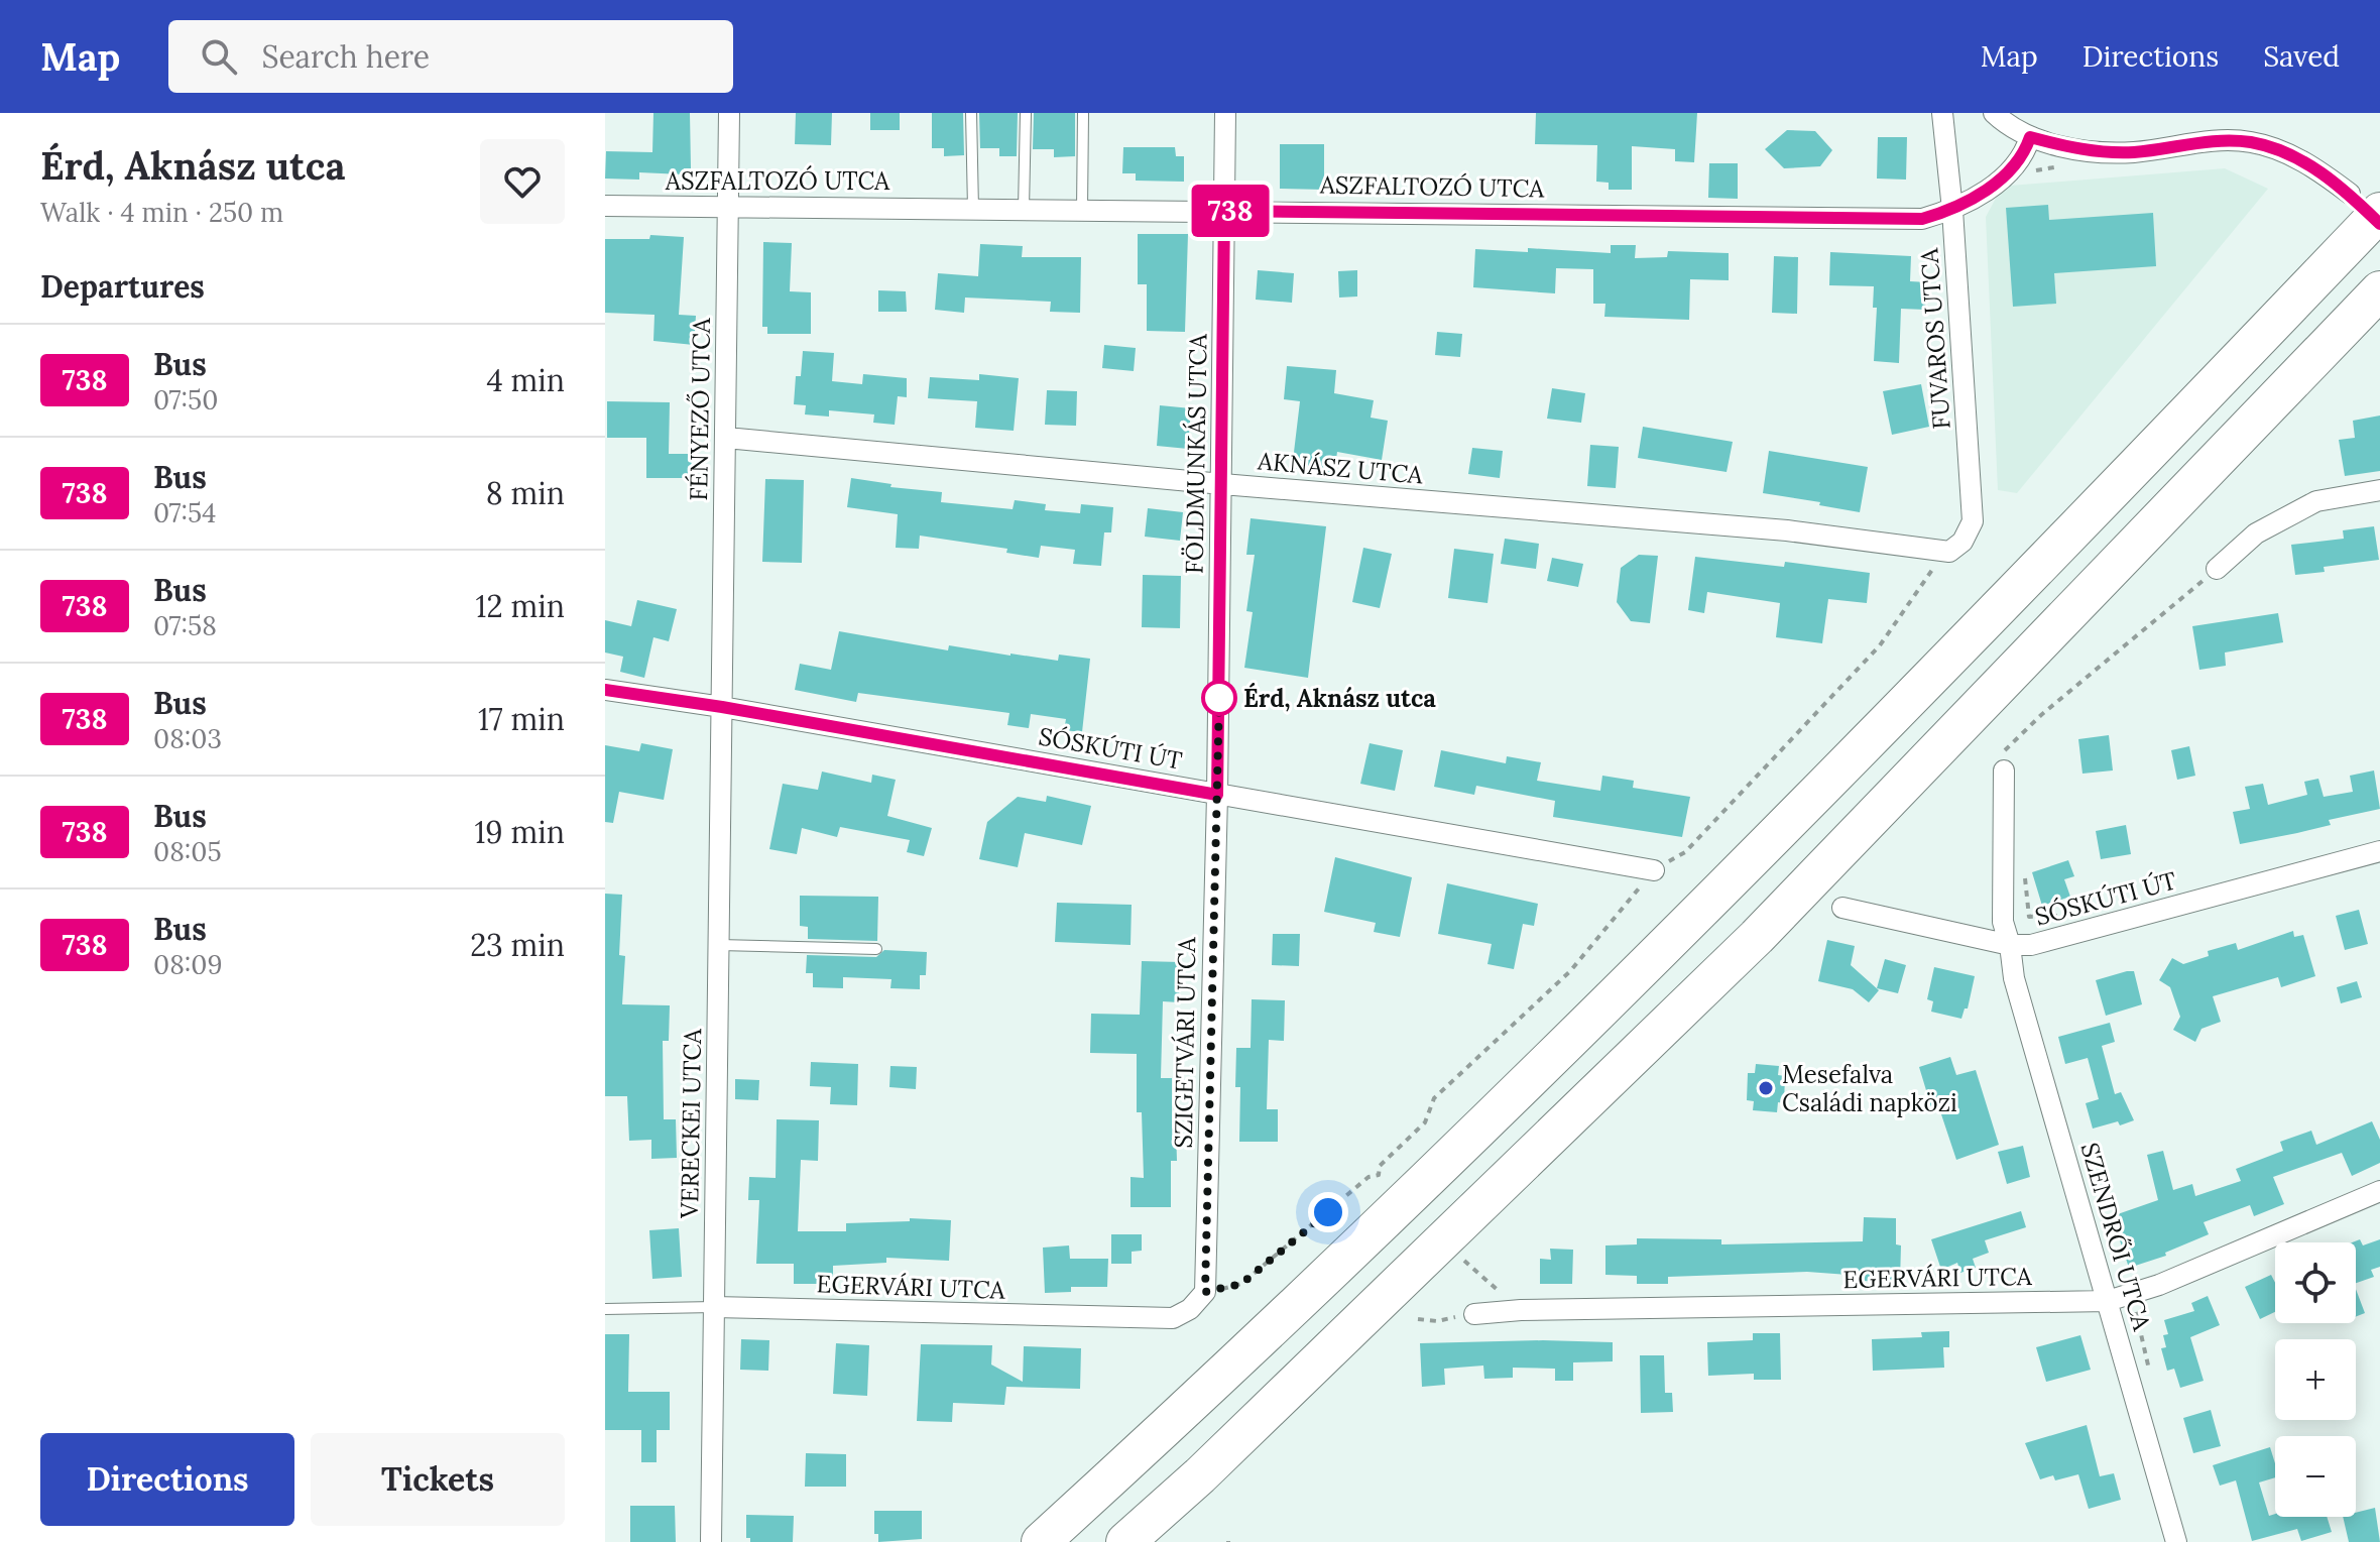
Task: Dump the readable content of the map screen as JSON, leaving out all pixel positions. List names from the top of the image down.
{
  "streets": {
    "street": [
      "ASZFALTOZÓ UTCA",
      "FUVAROS UTCA",
      "FÉNYEZŐ UTCA",
      "FÖLDMUNKÁS UTCA",
      "AKNÁSZ UTCA",
      "SÓSKÚTI ÚT",
      "SZIGETVÁRI UTCA",
      "VERECKEI UTCA",
      "SZENDRŐI UTCA",
      "EGERVÁRI UTCA"
    ]
  },
  "crossings": [
    ["ASZFALTOZÓ UTCA", "FUVAROS UTCA"],
    ["ASZFALTOZÓ UTCA", "FÉNYEZŐ UTCA"],
    ["ASZFALTOZÓ UTCA", "FÖLDMUNKÁS UTCA"],
    ["FUVAROS UTCA", "AKNÁSZ UTCA"],
    ["FÉNYEZŐ UTCA", "AKNÁSZ UTCA"],
    ["FÉNYEZŐ UTCA", "SÓSKÚTI ÚT"],
    ["FÉNYEZŐ UTCA", "VERECKEI UTCA"],
    ["FÖLDMUNKÁS UTCA", "AKNÁSZ UTCA"],
    ["FÖLDMUNKÁS UTCA", "SÓSKÚTI ÚT"],
    ["FÖLDMUNKÁS UTCA", "SZIGETVÁRI UTCA"],
    ["SÓSKÚTI ÚT", "SZIGETVÁRI UTCA"],
    ["SÓSKÚTI ÚT", "VERECKEI UTCA"],
    ["SÓSKÚTI ÚT", "SZENDRŐI UTCA"],
    ["SZIGETVÁRI UTCA", "EGERVÁRI UTCA"],
    ["VERECKEI UTCA", "EGERVÁRI UTCA"],
    ["SZENDRŐI UTCA", "EGERVÁRI UTCA"]
  ],
  "places": ["Érd, Aknász utca", "Mesefalva Családi napközi"],
  "lines": ["bus line 738"],
  "page": {
    "header": "Map",
    "search": "Search here",
    "nav": ["Map", "Directions", "Saved"],
    "heading": [
      ["Érd, Aknász utca", "Walk · 4 min · 250 m"],
      "Departures"
    ],
    "on_map": "738",
    "list": [
      {
        "mark": "738",
        "name": "Bus",
        "note": "07:50",
        "value": "4 min"
      },
      {
        "mark": "738",
        "name": "Bus",
        "note": "07:54",
        "value": "8 min"
      },
      {
        "mark": "738",
        "name": "Bus",
        "note": "07:58",
        "value": "12 min"
      },
      {
        "mark": "738",
        "name": "Bus",
        "note": "08:03",
        "value": "17 min"
      },
      {
        "mark": "738",
        "name": "Bus",
        "note": "08:05",
        "value": "19 min"
      },
      {
        "mark": "738",
        "name": "Bus",
        "note": "08:09",
        "value": "23 min"
      }
    ],
    "map_buttons": ["+", "−"],
    "buttons": ["Directions", "Tickets"]
  }
}
